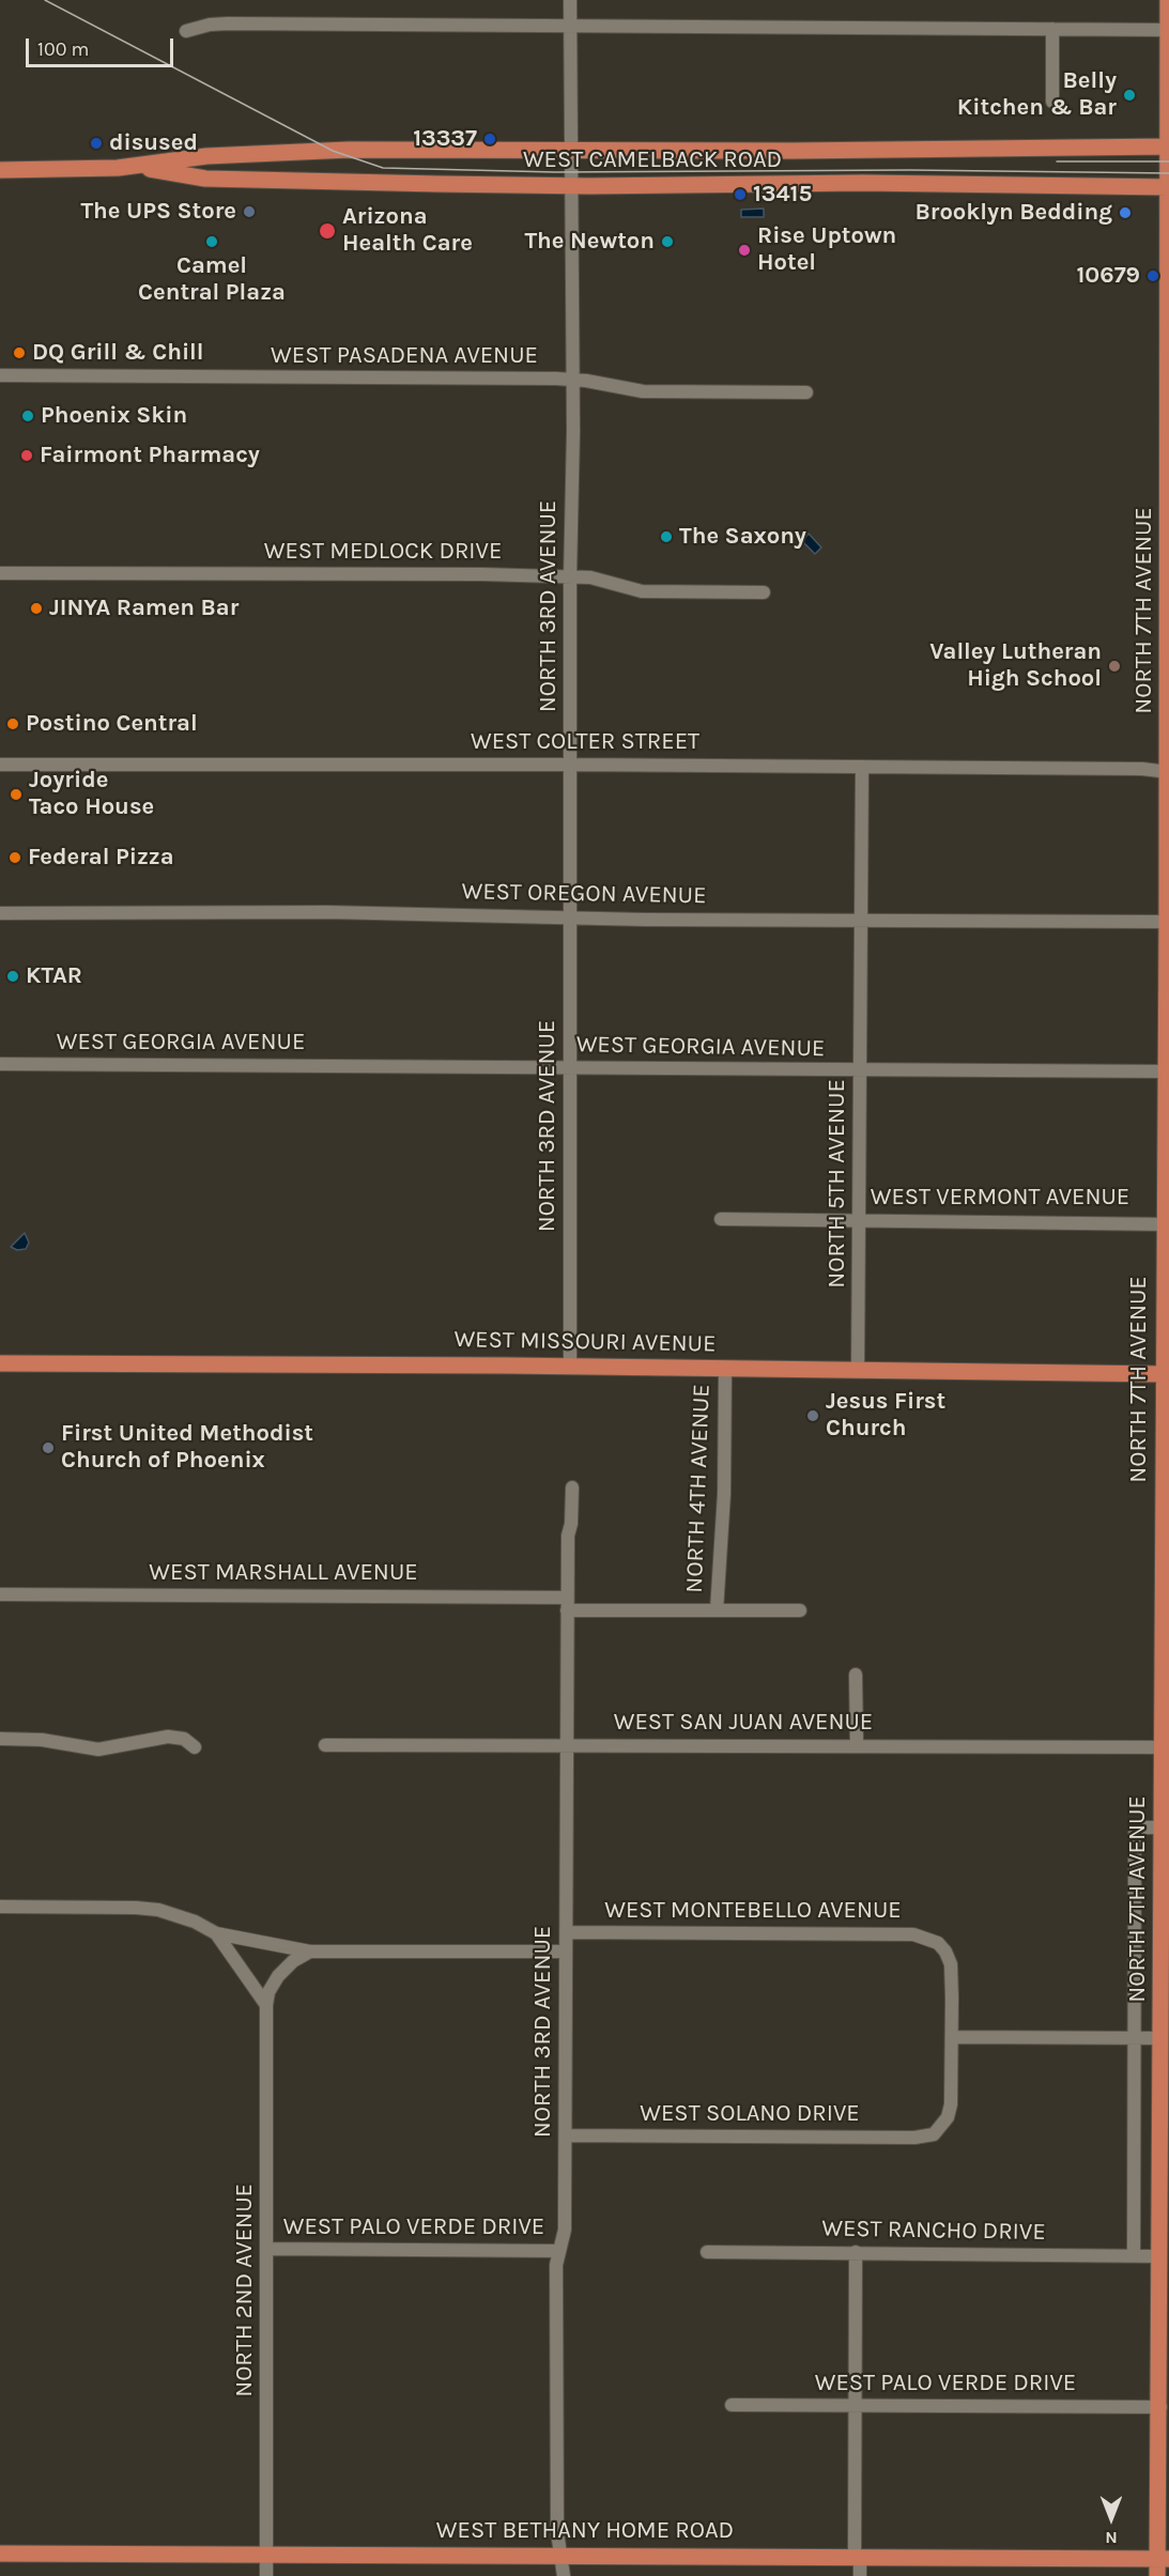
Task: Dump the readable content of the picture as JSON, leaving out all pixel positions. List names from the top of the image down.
{
  "streets": {
    "main road": [
      "WEST CAMELBACK ROAD",
      "NORTH 7TH AVENUE",
      "WEST MISSOURI AVENUE",
      "WEST BETHANY HOME ROAD"
    ],
    "street": [
      "WEST PASADENA AVENUE",
      "WEST MEDLOCK DRIVE",
      "NORTH 3RD AVENUE",
      "WEST COLTER STREET",
      "WEST OREGON AVENUE",
      "WEST GEORGIA AVENUE",
      "NORTH 5TH AVENUE",
      "WEST VERMONT AVENUE",
      "NORTH 4TH AVENUE",
      "WEST MARSHALL AVENUE",
      "WEST SAN JUAN AVENUE",
      "WEST MONTEBELLO AVENUE",
      "WEST SOLANO DRIVE",
      "WEST PALO VERDE DRIVE",
      "WEST RANCHO DRIVE",
      "NORTH 2ND AVENUE"
    ]
  },
  "crossings": [
    ["WEST CAMELBACK ROAD", "NORTH 3RD AVENUE"],
    ["WEST CAMELBACK ROAD", "NORTH 7TH AVENUE"],
    ["WEST PASADENA AVENUE", "NORTH 3RD AVENUE"],
    ["WEST MEDLOCK DRIVE", "NORTH 3RD AVENUE"],
    ["NORTH 3RD AVENUE", "WEST COLTER STREET"],
    ["NORTH 3RD AVENUE", "WEST OREGON AVENUE"],
    ["NORTH 3RD AVENUE", "WEST GEORGIA AVENUE"],
    ["NORTH 3RD AVENUE", "WEST MISSOURI AVENUE"],
    ["NORTH 3RD AVENUE", "WEST MARSHALL AVENUE"],
    ["NORTH 3RD AVENUE", "WEST SAN JUAN AVENUE"],
    ["NORTH 3RD AVENUE", "WEST MONTEBELLO AVENUE"],
    ["NORTH 3RD AVENUE", "WEST SOLANO DRIVE"],
    ["NORTH 3RD AVENUE", "WEST PALO VERDE DRIVE"],
    ["NORTH 3RD AVENUE", "WEST BETHANY HOME ROAD"],
    ["NORTH 7TH AVENUE", "WEST COLTER STREET"],
    ["NORTH 7TH AVENUE", "WEST OREGON AVENUE"],
    ["NORTH 7TH AVENUE", "WEST GEORGIA AVENUE"],
    ["NORTH 7TH AVENUE", "WEST VERMONT AVENUE"],
    ["NORTH 7TH AVENUE", "WEST MISSOURI AVENUE"],
    ["NORTH 7TH AVENUE", "WEST SAN JUAN AVENUE"],
    ["NORTH 7TH AVENUE", "WEST PALO VERDE DRIVE"],
    ["NORTH 7TH AVENUE", "WEST RANCHO DRIVE"],
    ["NORTH 7TH AVENUE", "WEST BETHANY HOME ROAD"],
    ["WEST COLTER STREET", "NORTH 5TH AVENUE"],
    ["WEST OREGON AVENUE", "NORTH 5TH AVENUE"],
    ["WEST GEORGIA AVENUE", "NORTH 5TH AVENUE"],
    ["NORTH 5TH AVENUE", "WEST VERMONT AVENUE"],
    ["NORTH 5TH AVENUE", "WEST MISSOURI AVENUE"],
    ["WEST MISSOURI AVENUE", "NORTH 4TH AVENUE"],
    ["NORTH 4TH AVENUE", "WEST MARSHALL AVENUE"],
    ["WEST MONTEBELLO AVENUE", "WEST SOLANO DRIVE"],
    ["WEST PALO VERDE DRIVE", "NORTH 2ND AVENUE"],
    ["NORTH 2ND AVENUE", "WEST BETHANY HOME ROAD"]
  ],
  "places": [
    "Belly Kitchen & Bar",
    "13337",
    "disused",
    "13415",
    "The UPS Store",
    "Brooklyn Bedding",
    "Arizona Health Care",
    "Camel Central Plaza",
    "The Newton",
    "Rise Uptown Hotel",
    "10679",
    "DQ Grill & Chill",
    "Phoenix Skin",
    "Fairmont Pharmacy",
    "The Saxony",
    "JINYA Ramen Bar",
    "Valley Lutheran High School",
    "Postino Central",
    "Joyride Taco House",
    "Federal Pizza",
    "KTAR",
    "Jesus First Church",
    "First United Methodist Church of Phoenix"
  ],
  "scale_bar": "100 m",
  "north": "bottom"
}
